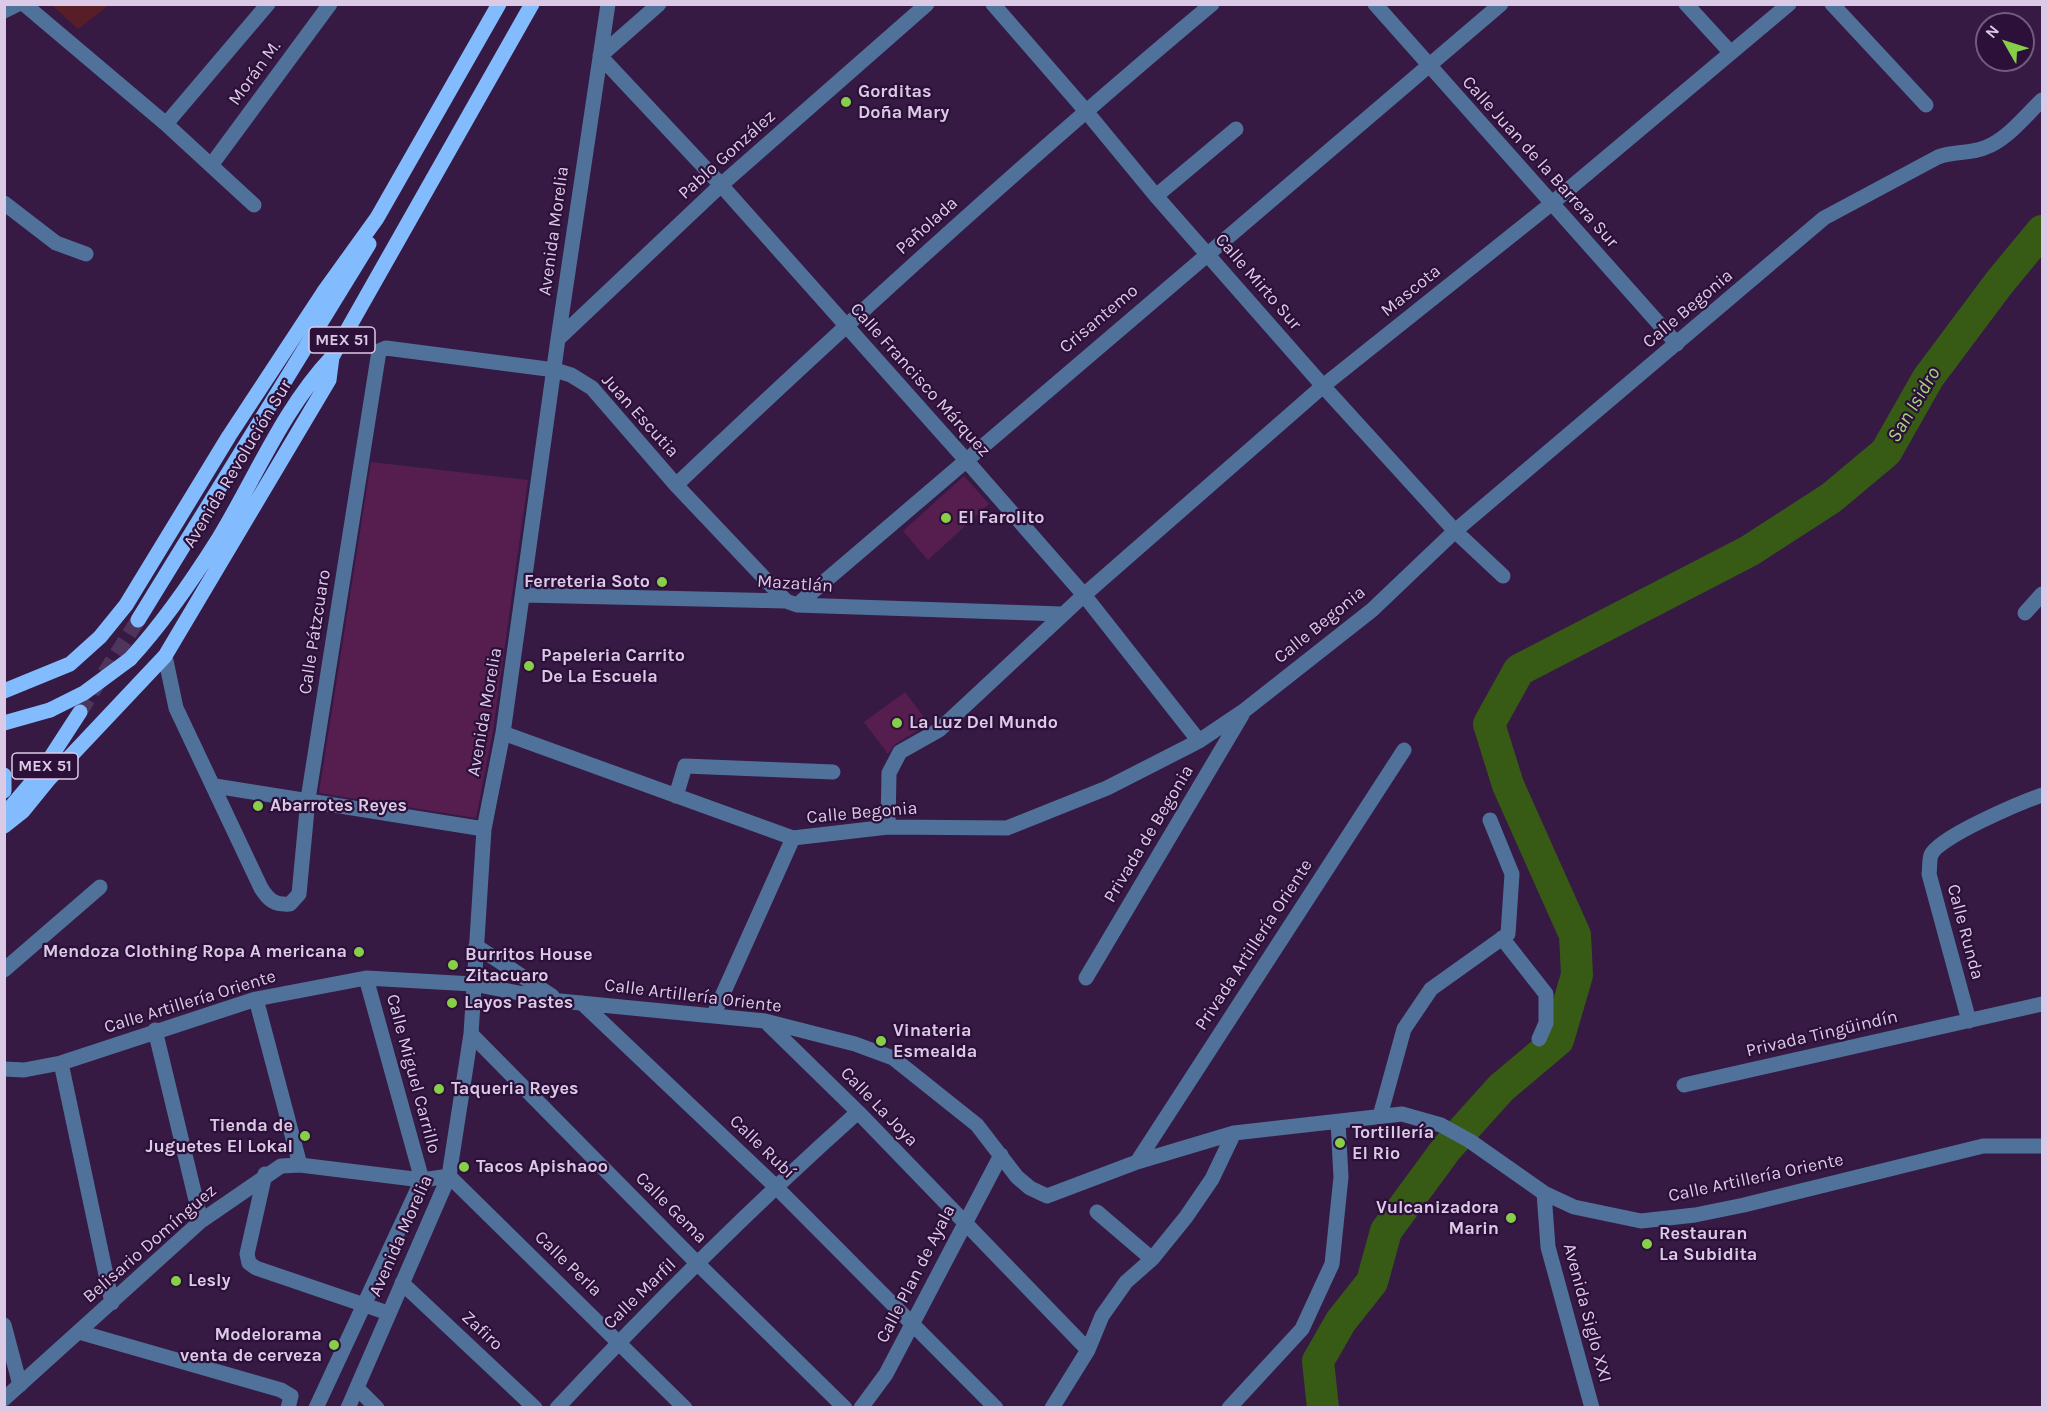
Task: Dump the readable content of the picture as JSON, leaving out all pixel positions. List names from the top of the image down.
{
  "streets": {
    "main road": ["MEX 51", "Avenida Revolución Sur"],
    "street": [
      "Morán M.",
      "Pablo González",
      "Calle Juan de la Barrera Sur",
      "Pañolada",
      "Avenida Morelia",
      "Calle Mirto Sur",
      "Mascota",
      "Calle Begonia",
      "Crisantemo",
      "Calle Francisco Márquez",
      "Juan Escutia",
      "Mazatlán",
      "Calle Pátzcuaro",
      "Privada de Begonia",
      "Calle Runda",
      "Privada Artillería Oriente",
      "Calle Artillería Oriente",
      "Privada Tingüindín",
      "Calle Miguel Carrillo",
      "Calle La Joya",
      "Calle Rubí",
      "Calle Gema",
      "Belisario Domínguez",
      "Calle Perla",
      "Calle Plan de Ayala",
      "Calle Marfil",
      "Avenida Siglo XXI",
      "Zafiro"
    ]
  },
  "crossings": [
    ["Pablo González", "Avenida Morelia"],
    ["Pablo González", "Calle Francisco Márquez"],
    ["Calle Juan de la Barrera Sur", "Mascota"],
    ["Calle Juan de la Barrera Sur", "Calle Begonia"],
    ["Calle Juan de la Barrera Sur", "Crisantemo"],
    ["Pañolada", "Calle Mirto Sur"],
    ["Pañolada", "Calle Francisco Márquez"],
    ["Pañolada", "Juan Escutia"],
    ["Avenida Morelia", "Calle Begonia"],
    ["Avenida Morelia", "Calle Francisco Márquez"],
    ["Avenida Morelia", "Juan Escutia"],
    ["Avenida Morelia", "Mazatlán"],
    ["Avenida Morelia", "Calle Artillería Oriente"],
    ["Avenida Morelia", "Calle Gema"],
    ["Avenida Morelia", "Belisario Domínguez"],
    ["Avenida Morelia", "Calle Perla"],
    ["Avenida Morelia", "Zafiro"],
    ["Calle Mirto Sur", "Mascota"],
    ["Calle Mirto Sur", "Calle Begonia"],
    ["Calle Mirto Sur", "Crisantemo"],
    ["Mascota", "Calle Begonia"],
    ["Mascota", "Calle Francisco Márquez"],
    ["Mascota", "Mazatlán"],
    ["Calle Begonia", "Calle Francisco Márquez"],
    ["Calle Begonia", "Privada de Begonia"],
    ["Crisantemo", "Calle Francisco Márquez"],
    ["Crisantemo", "Juan Escutia"],
    ["Crisantemo", "Mazatlán"],
    ["MEX 51", "Avenida Revolución Sur"],
    ["Juan Escutia", "Mazatlán"],
    ["Juan Escutia", "Calle Pátzcuaro"],
    ["Calle Runda", "Privada Tingüindín"],
    ["Privada Artillería Oriente", "Calle Artillería Oriente"],
    ["Calle Artillería Oriente", "Calle Miguel Carrillo"],
    ["Calle Artillería Oriente", "Calle La Joya"],
    ["Calle Artillería Oriente", "Calle Rubí"],
    ["Calle Artillería Oriente", "Calle Plan de Ayala"],
    ["Calle Artillería Oriente", "Avenida Siglo XXI"],
    ["Calle Miguel Carrillo", "Belisario Domínguez"],
    ["Calle La Joya", "Calle Plan de Ayala"],
    ["Calle La Joya", "Calle Marfil"],
    ["Calle Rubí", "Calle Plan de Ayala"],
    ["Calle Rubí", "Calle Marfil"],
    ["Calle Gema", "Calle Marfil"],
    ["Belisario Domínguez", "Calle Perla"],
    ["Calle Perla", "Calle Marfil"]
  ],
  "water": ["San Isidro"],
  "places": [
    "Gorditas Doña Mary",
    "El Farolito",
    "Ferreteria Soto",
    "Papeleria Carrito De La Escuela",
    "La Luz Del Mundo",
    "Abarrotes Reyes",
    "Mendoza Clothing Ropa A mericana",
    "Burritos House Zitacuaro",
    "Layos Pastes",
    "Vinateria Esmealda",
    "Taqueria Reyes",
    "Tienda de Juguetes El Lokal",
    "Tortillería El Rio",
    "Tacos Apishaoo",
    "Vulcanizadora Marin",
    "Restauran La Subidita",
    "Lesly",
    "Modelorama venta de cerveza"
  ],
  "north": "top left"
}
